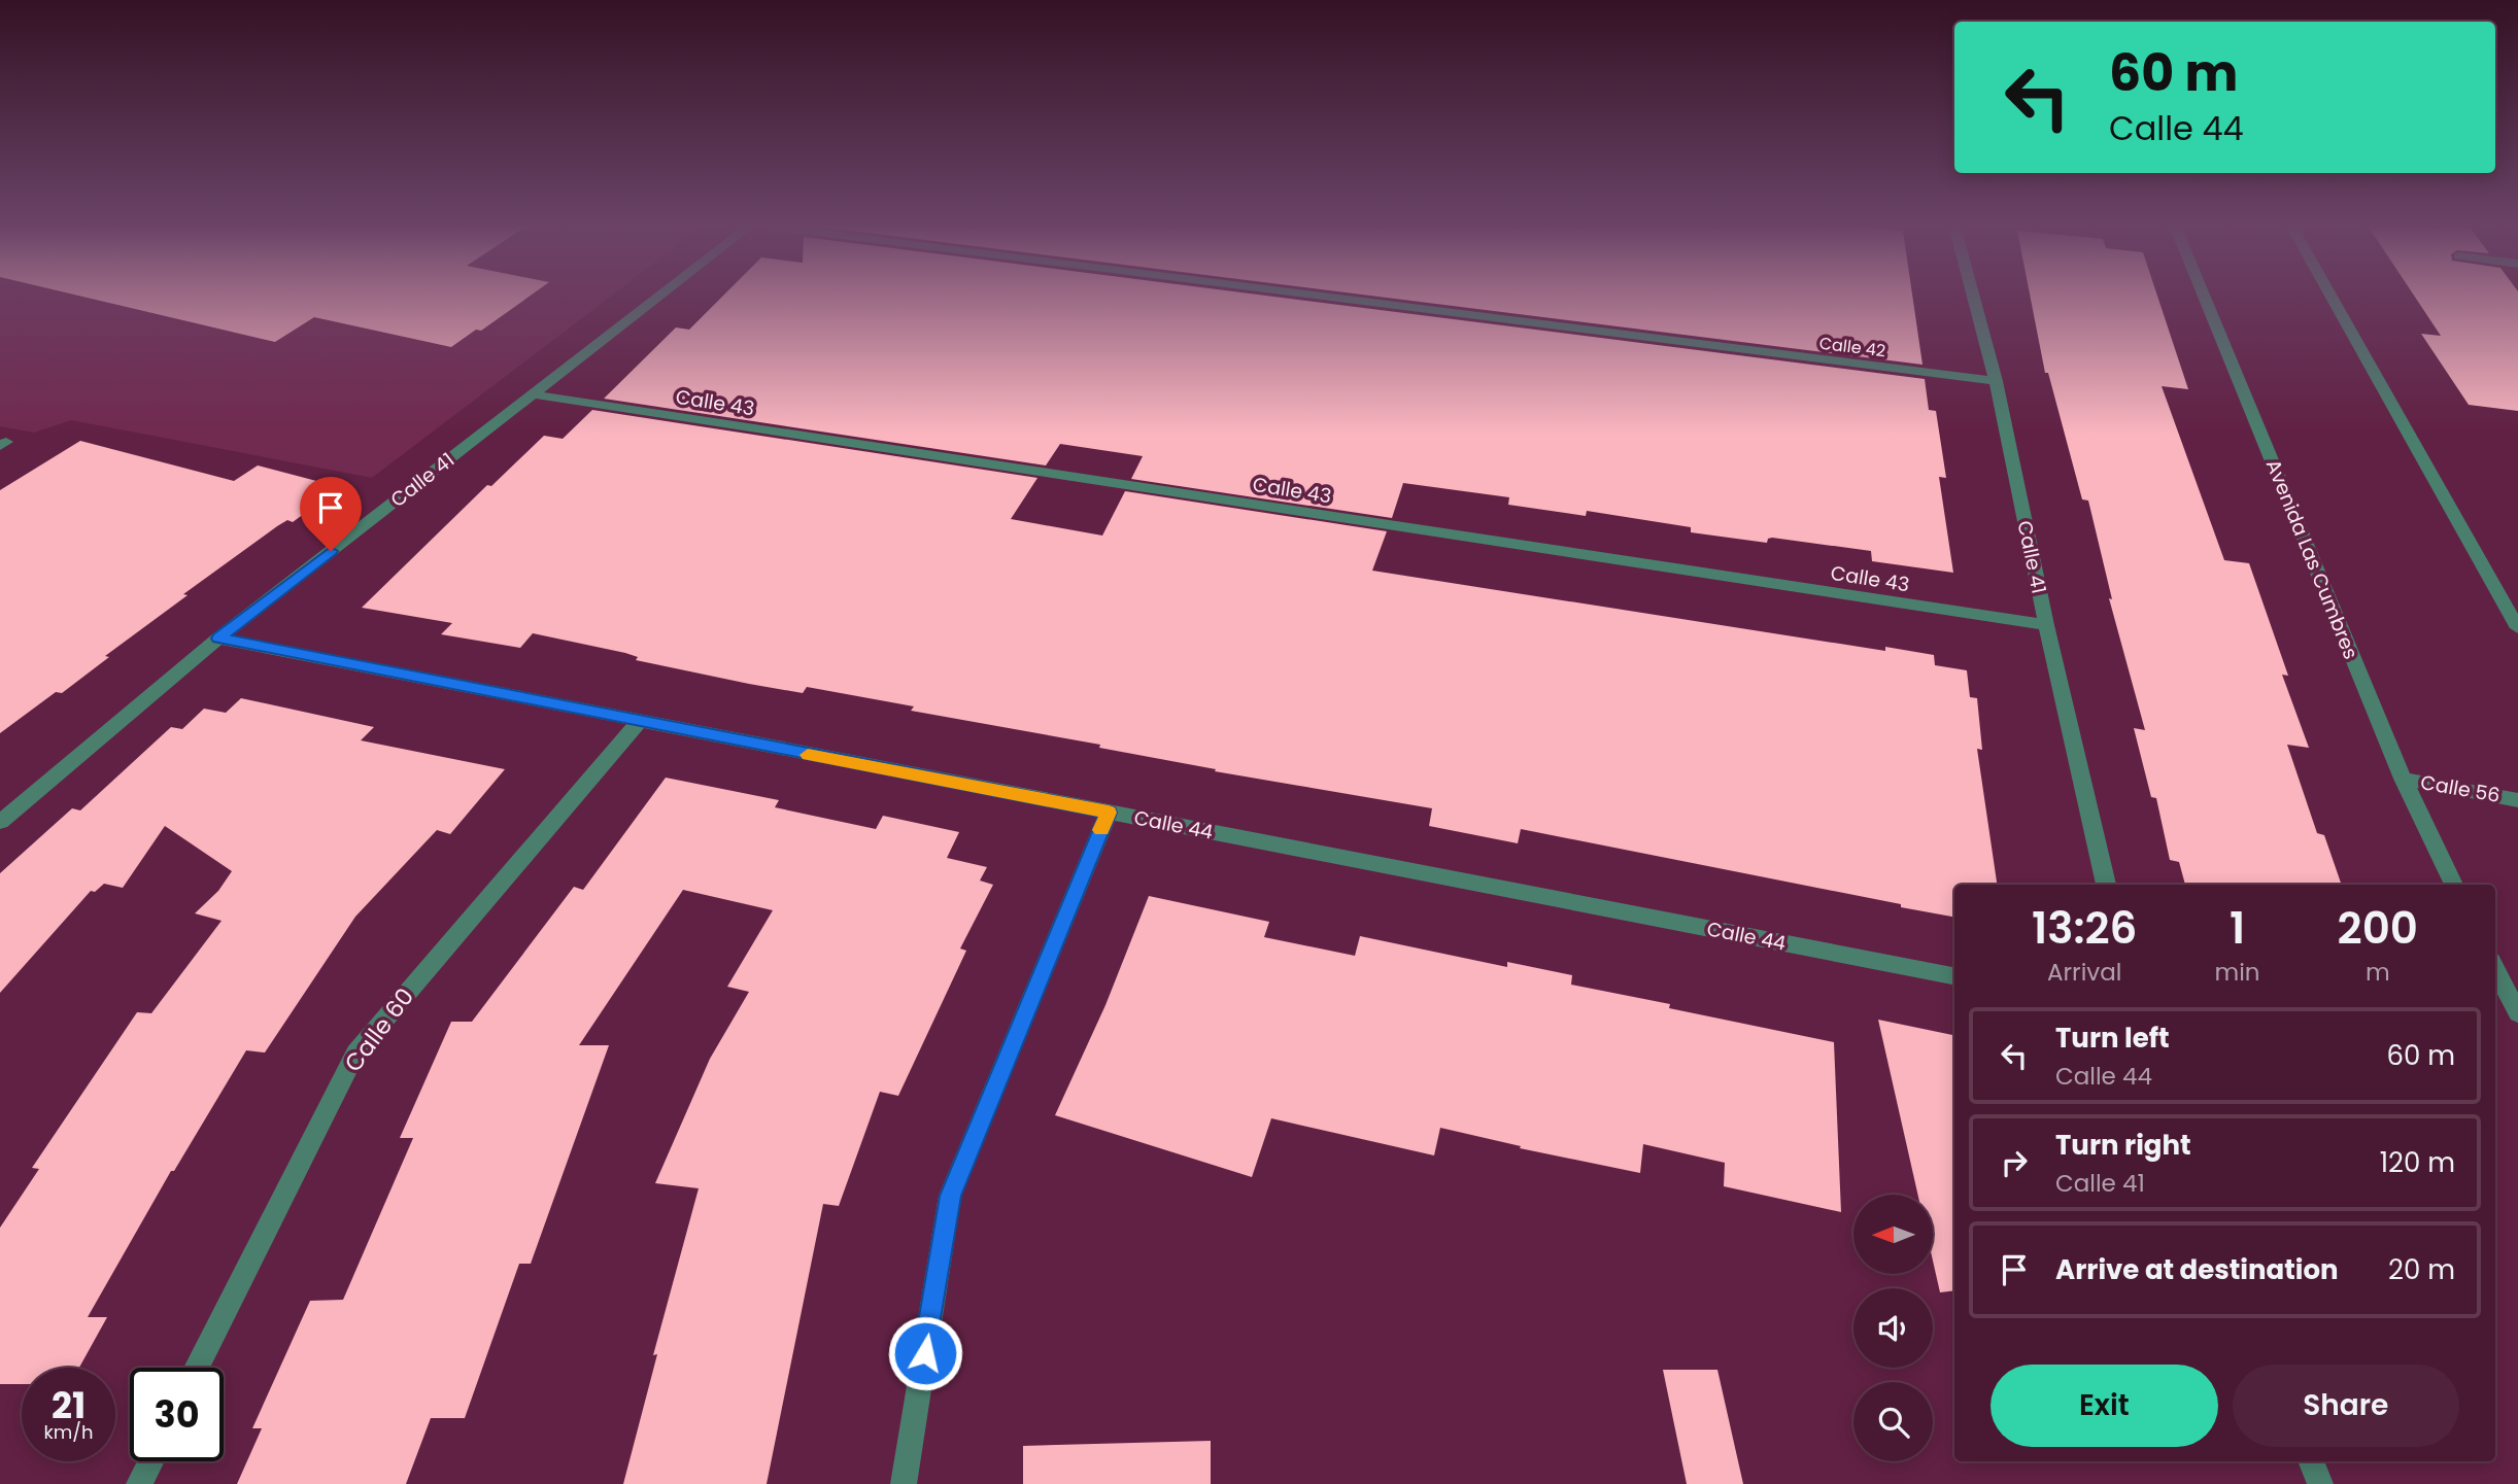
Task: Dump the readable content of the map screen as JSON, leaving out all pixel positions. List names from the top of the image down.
{
  "streets": {
    "street": [
      "Calle 42",
      "Calle 43",
      "Calle 41",
      "Avenida Las Cumbres",
      "Calle 56",
      "Calle 44",
      "Calle 60"
    ]
  },
  "crossings": [
    ["Calle 42", "Calle 41"],
    ["Calle 43", "Calle 41"],
    ["Calle 41", "Calle 44"],
    ["Avenida Las Cumbres", "Calle 56"],
    ["Calle 44", "Calle 60"]
  ],
  "north": "left",
  "page": {
    "turn": ["60 m", "Calle 44"],
    "eta": [
      "13:26",
      "Arrival",
      "1",
      "min",
      "200",
      "m"
    ],
    "list": [
      {
        "name": "Turn left",
        "note": "Calle 44",
        "value": "60 m"
      },
      {
        "name": "Turn right",
        "note": "Calle 41",
        "value": "120 m"
      },
      {
        "name": "Arrive at destination",
        "value": "20 m"
      }
    ],
    "buttons": ["Exit", "Share"],
    "speed": "21 km/h",
    "limit": "30"
  }
}
